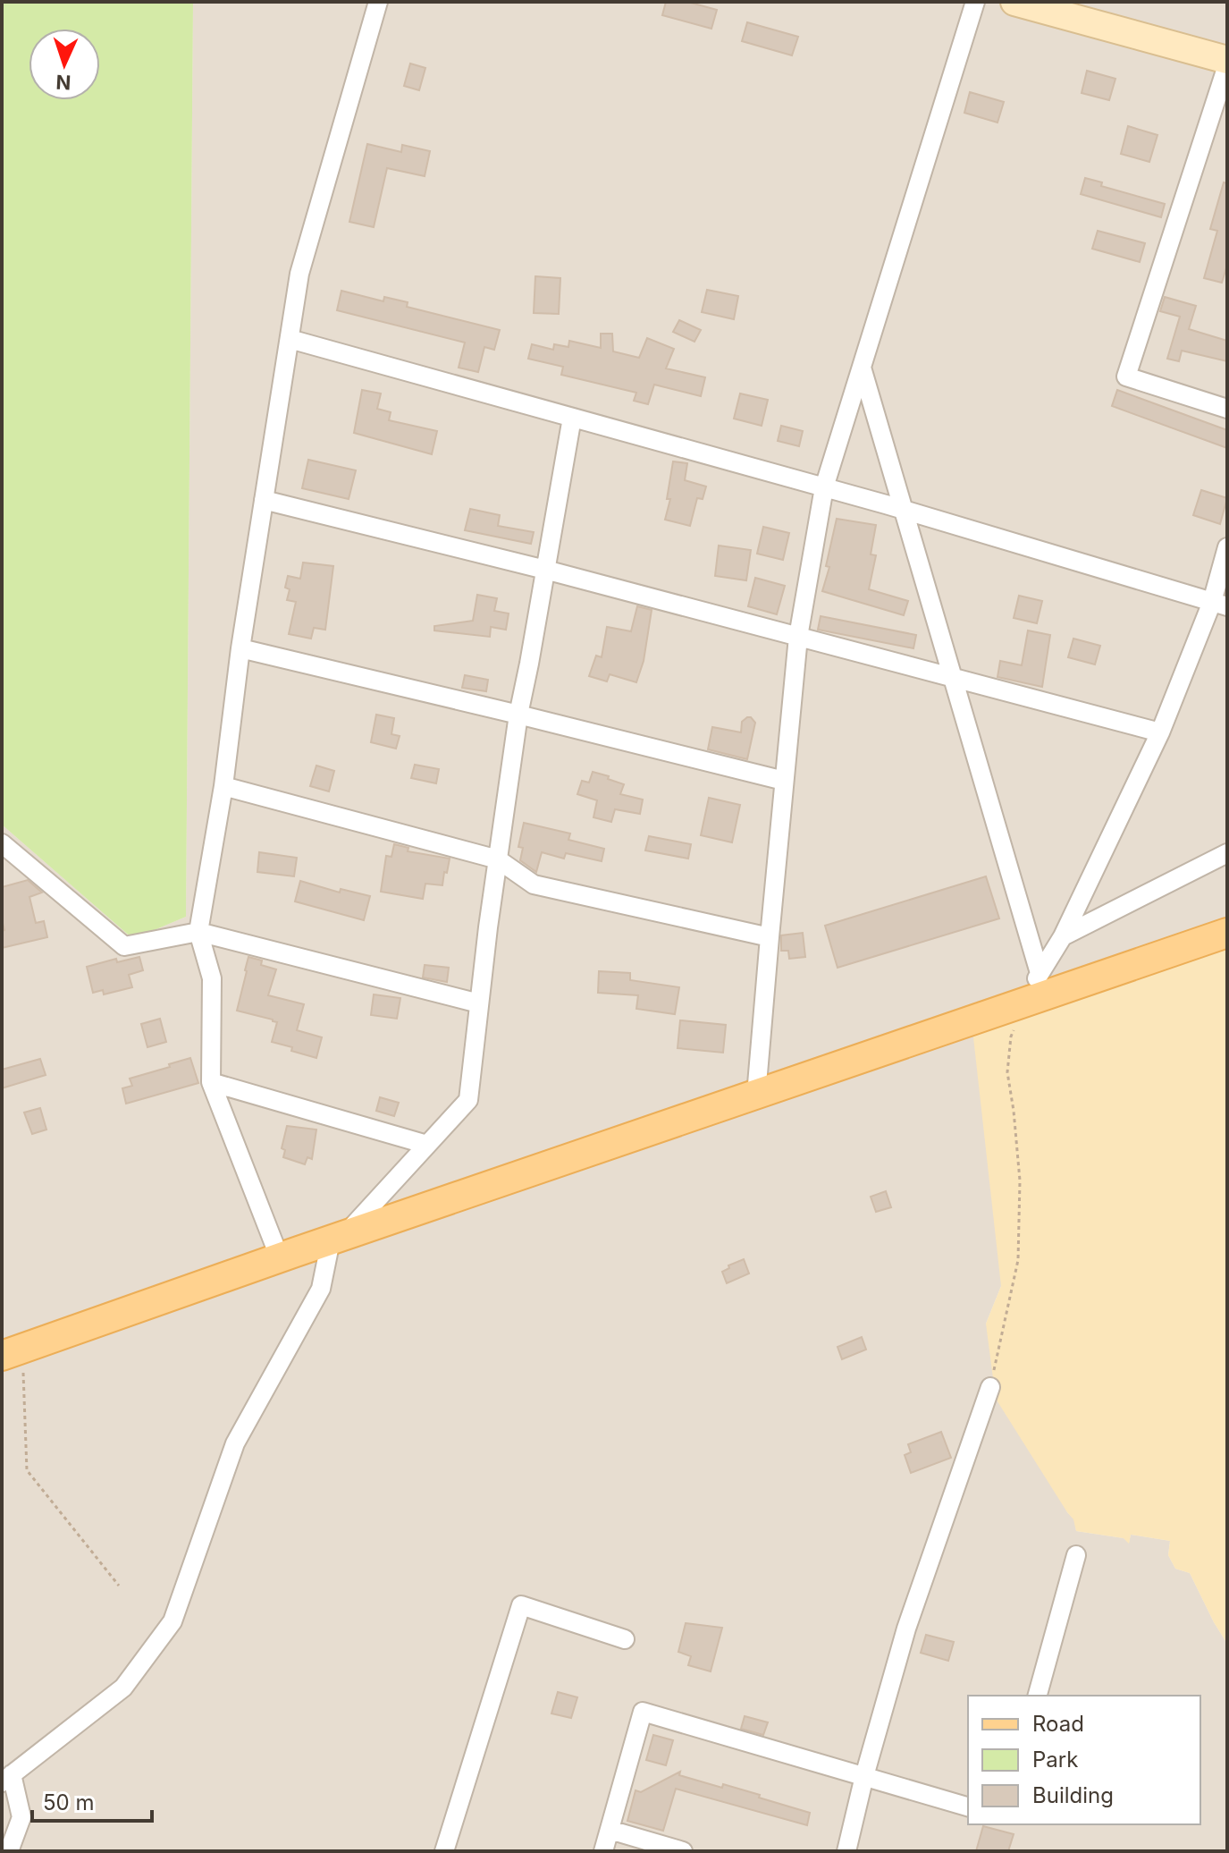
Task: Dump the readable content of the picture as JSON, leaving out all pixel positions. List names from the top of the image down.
{
  "legend": ["Road", "Park", "Building"],
  "scale_bar": "50 m",
  "north": "bottom"
}
